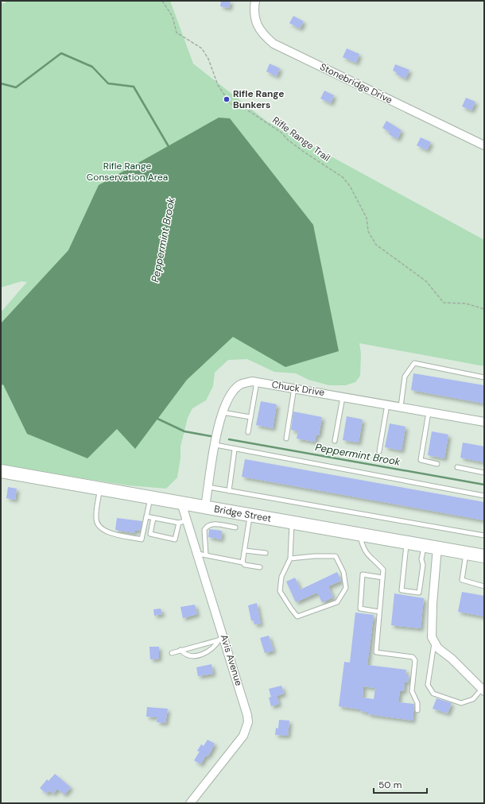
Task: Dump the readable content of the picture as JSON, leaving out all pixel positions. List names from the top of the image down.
{
  "streets": {
    "main road": ["Bridge Street"],
    "street": ["Stonebridge Drive", "Chuck Drive", "Avis Avenue"],
    "path": ["Rifle Range Trail"]
  },
  "crossings": [
    ["Chuck Drive", "Bridge Street"],
    ["Bridge Street", "Avis Avenue"]
  ],
  "water": ["Peppermint Brook"],
  "parks": ["Rifle Range Conservation Area"],
  "places": ["Rifle Range Bunkers"],
  "scale_bar": "50 m"
}
